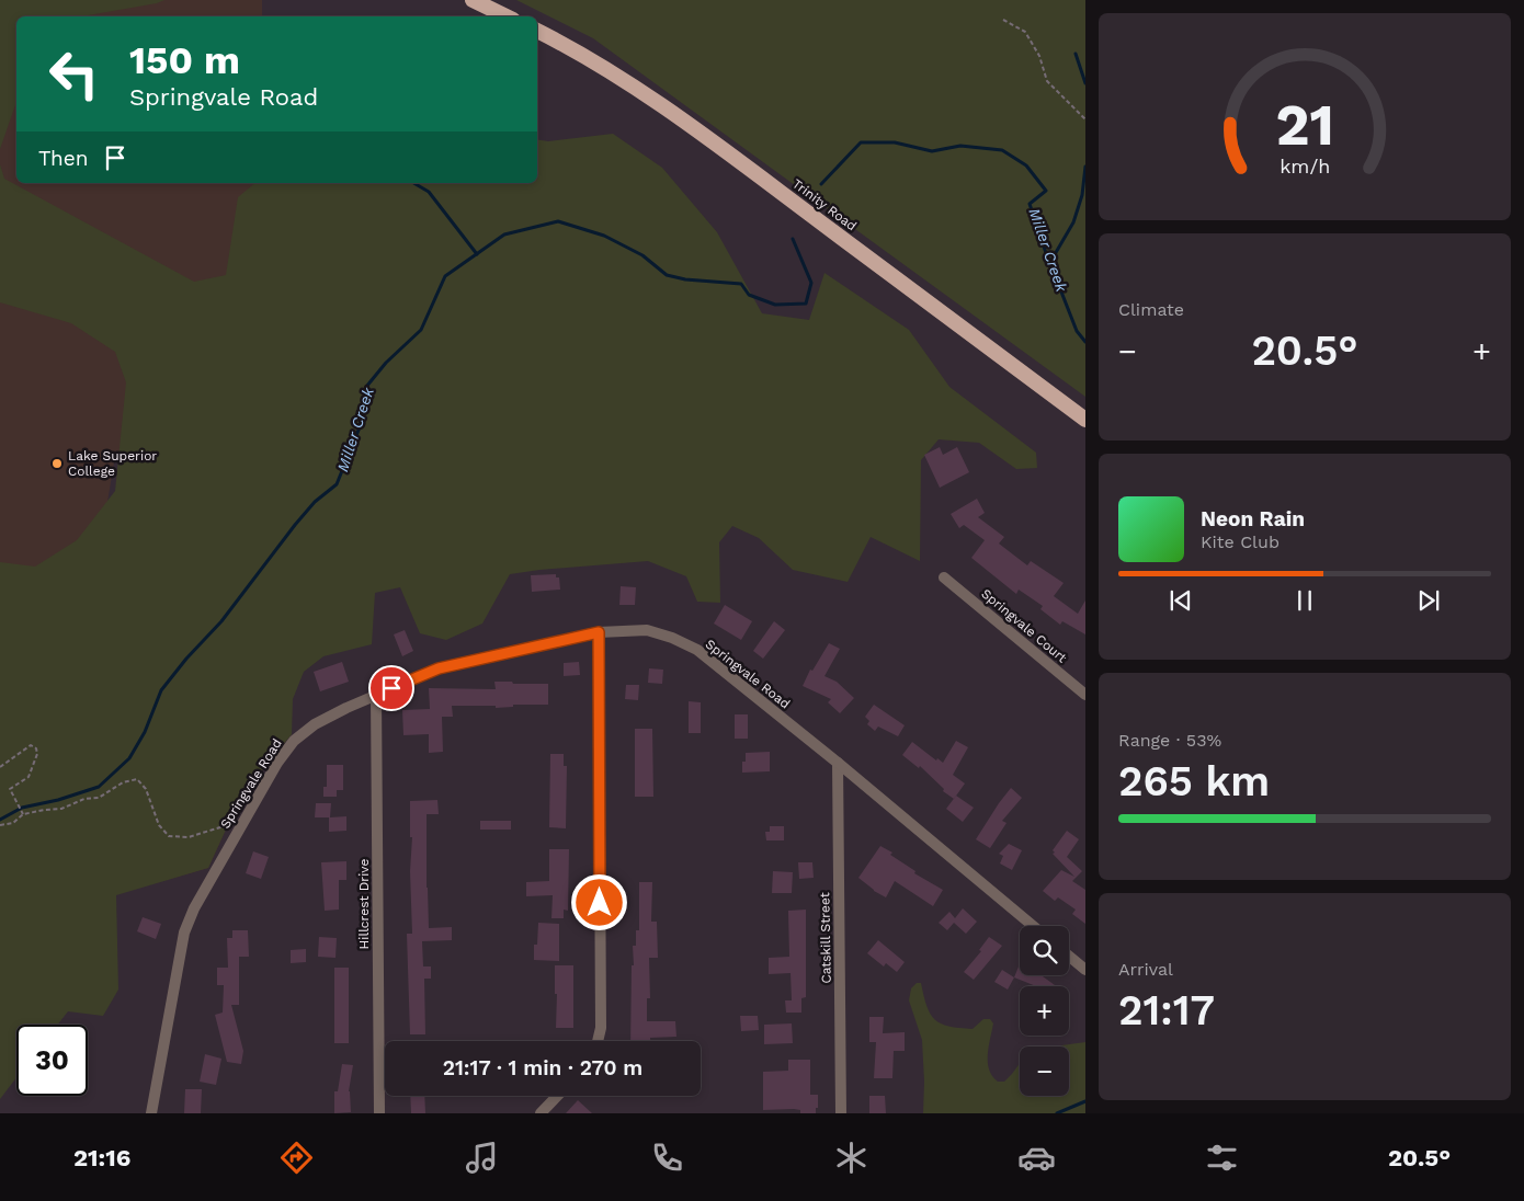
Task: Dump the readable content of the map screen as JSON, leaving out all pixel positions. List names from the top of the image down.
{
  "streets": {
    "highway": ["Trinity Road"],
    "street": [
      "Springvale Court",
      "Springvale Road",
      "Hillcrest Drive",
      "Catskill Street"
    ]
  },
  "crossings": [
    ["Springvale Road", "Hillcrest Drive"],
    ["Springvale Road", "Catskill Street"]
  ],
  "water": ["Miller Creek"],
  "places": ["Lake Superior College"],
  "page": {
    "turn": ["150 m", "Springvale Road"],
    "then": "Then",
    "tile": [
      "Climate",
      ["Range · 53%", "265 km"],
      ["Arrival", "21:17"]
    ],
    "heat": ["−", "20.5°", "+"],
    "song": ["Neon Rain", "Kite Club"],
    "map_buttons": ["+", "−"],
    "limit": "30",
    "trip": "21:17 · 1 min · 270 m",
    "tabs": ["21:16", "20.5°"],
    "gauge": ["21", "km/h"]
  }
}
